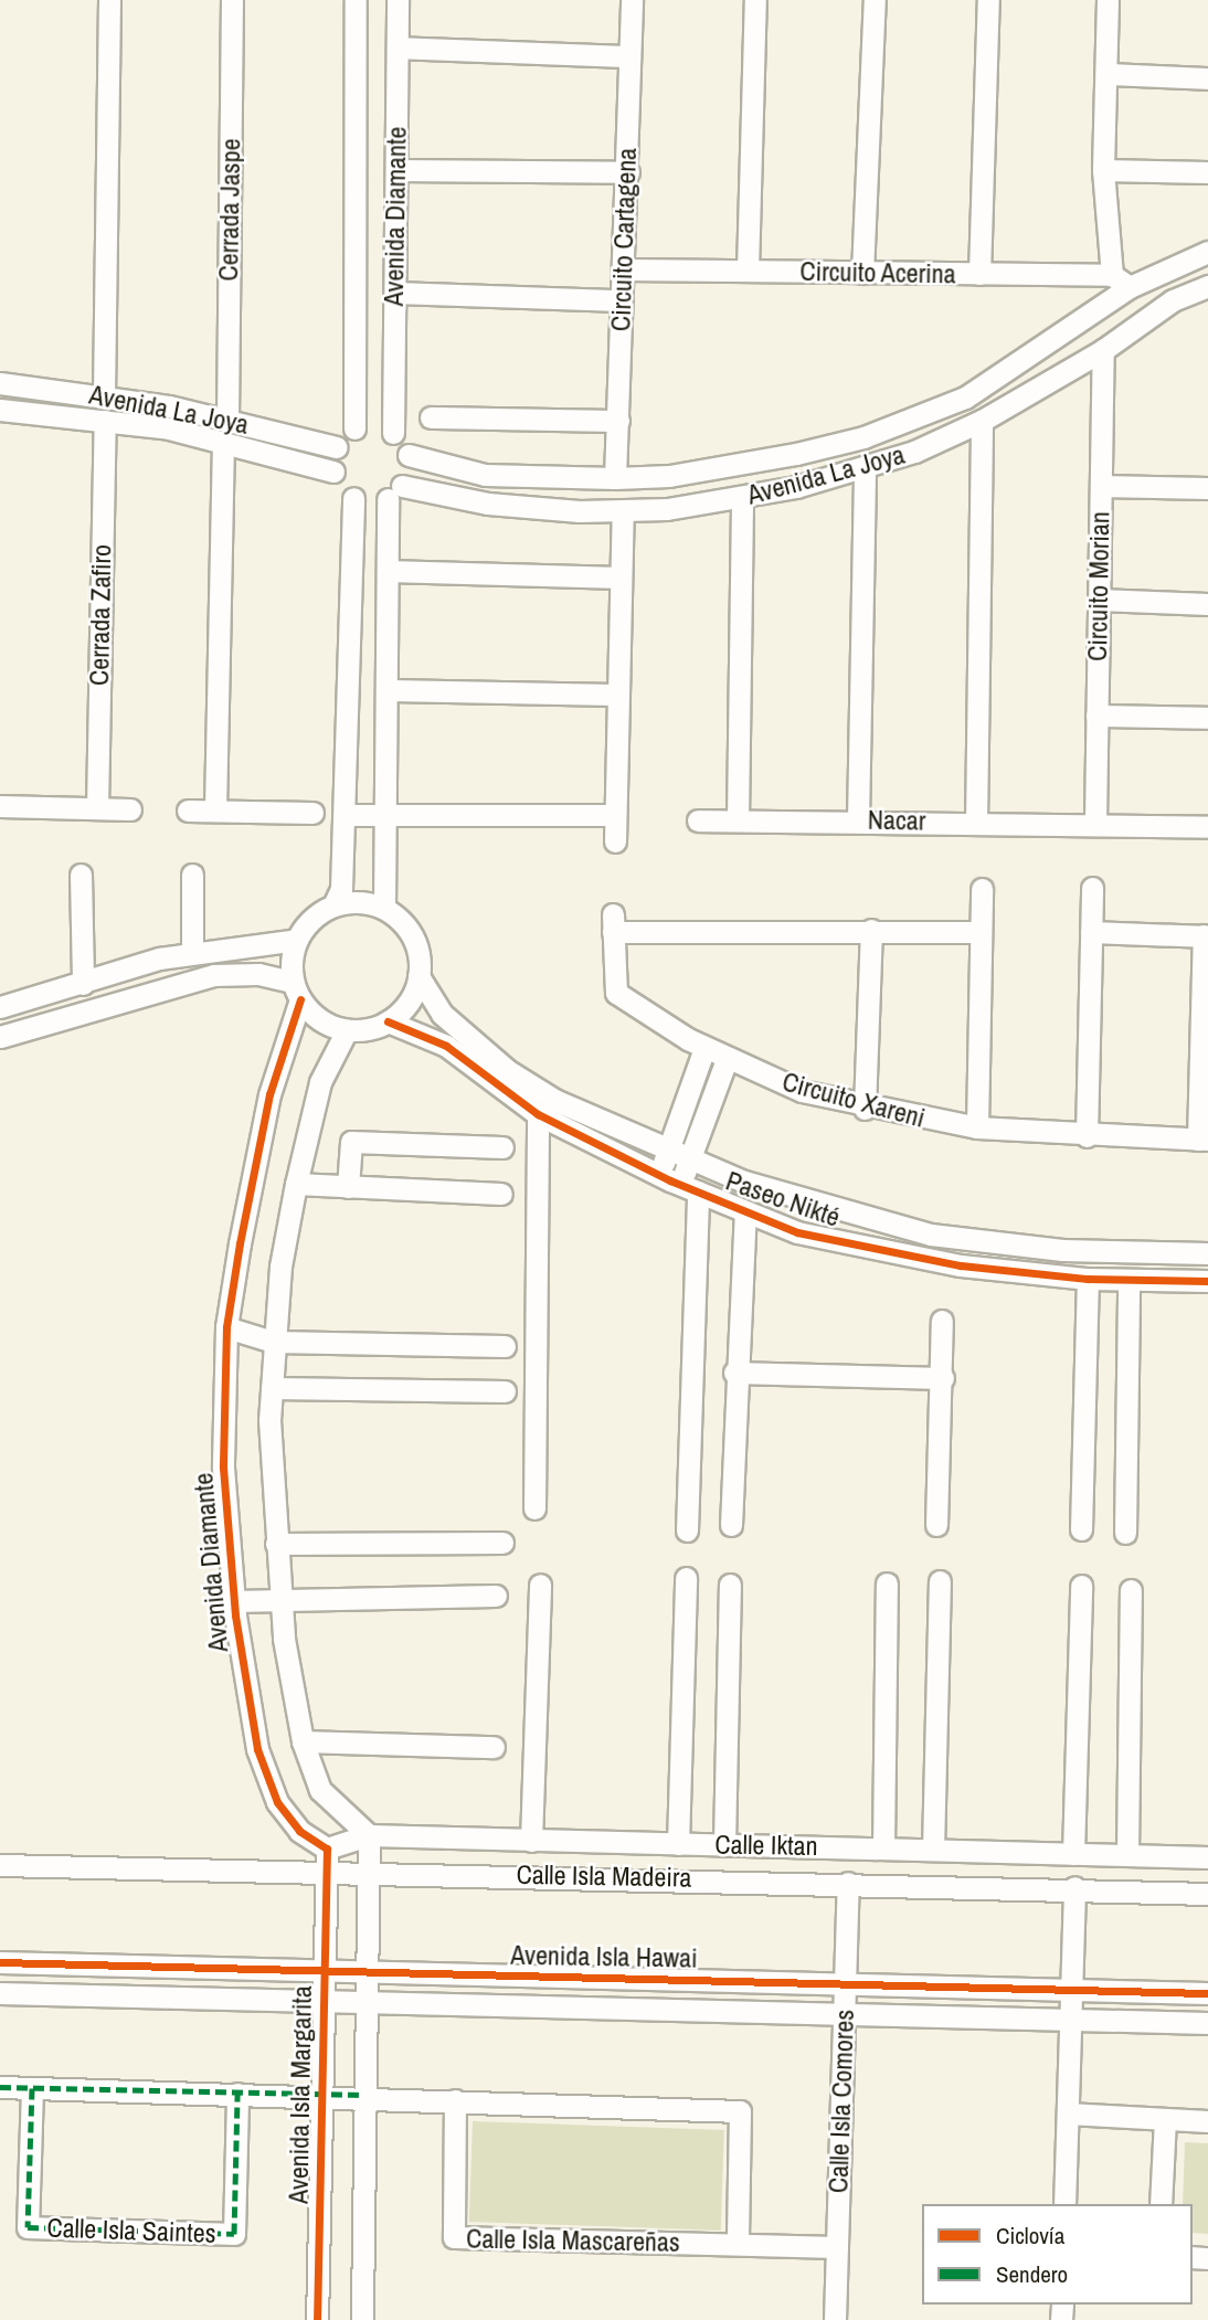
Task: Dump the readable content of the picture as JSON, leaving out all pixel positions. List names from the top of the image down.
{
  "streets": {
    "street": [
      "Cerrada Jaspe",
      "Avenida Diamante",
      "Circuito Cartagena",
      "Circuito Acerina",
      "Avenida La Joya",
      "Circuito Morian",
      "Cerrada Zafiro",
      "Nacar",
      "Circuito Xareni",
      "Paseo Nikté",
      "Calle Iktan",
      "Calle Isla Madeira",
      "Avenida Isla Hawai",
      "Avenida Isla Margarita",
      "Calle Isla Comores",
      "Calle Isla Saintes",
      "Calle Isla Mascareñas"
    ]
  },
  "crossings": [
    ["Cerrada Jaspe", "Avenida La Joya"],
    ["Avenida Diamante", "Avenida La Joya"],
    ["Avenida Diamante", "Paseo Nikté"],
    ["Avenida Diamante", "Calle Iktan"],
    ["Circuito Cartagena", "Circuito Acerina"],
    ["Circuito Cartagena", "Avenida La Joya"],
    ["Avenida La Joya", "Circuito Morian"],
    ["Avenida La Joya", "Cerrada Zafiro"],
    ["Circuito Morian", "Nacar"],
    ["Calle Isla Madeira", "Avenida Isla Margarita"],
    ["Calle Isla Madeira", "Calle Isla Comores"],
    ["Avenida Isla Hawai", "Avenida Isla Margarita"],
    ["Avenida Isla Hawai", "Calle Isla Comores"],
    ["Calle Isla Comores", "Calle Isla Mascareñas"]
  ],
  "legend": ["Ciclovía", "Sendero"]
}
